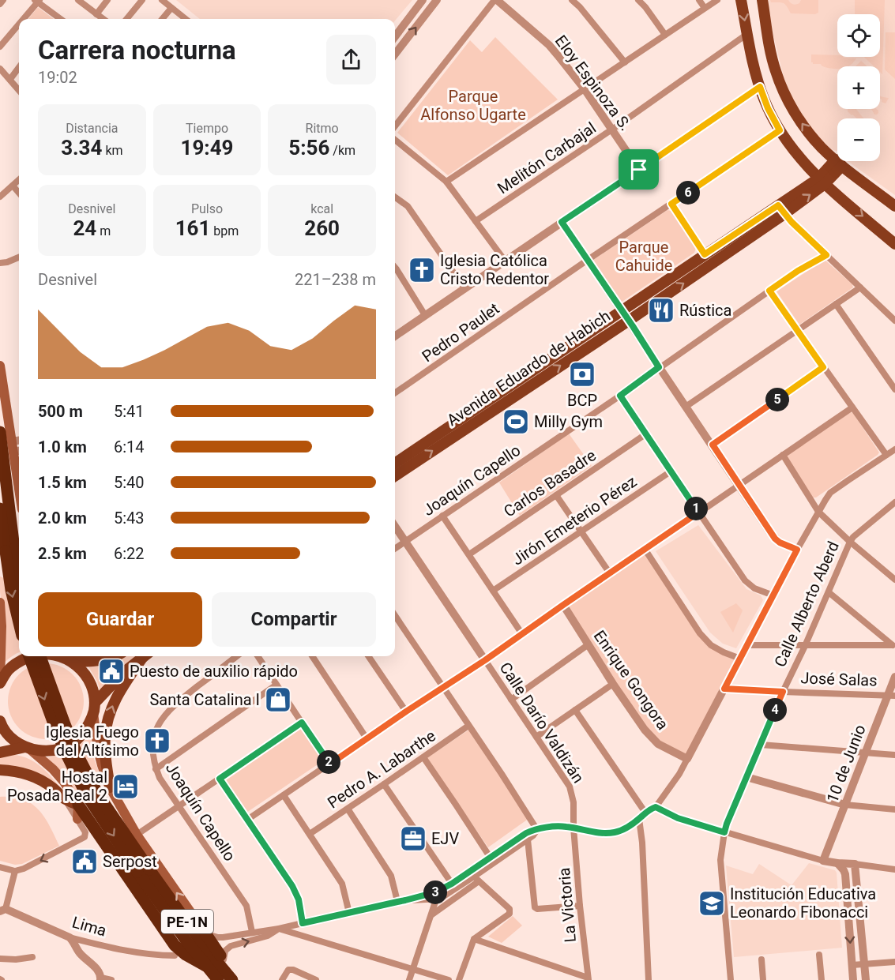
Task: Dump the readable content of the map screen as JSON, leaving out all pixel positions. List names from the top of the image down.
{
  "streets": {
    "highway": ["PE-1N"],
    "main road": ["Avenida Eduardo de Habich"],
    "street": [
      "Eloy Espinoza S.",
      "Melitón Carbajal",
      "Pedro Paulet",
      "Joaquín Capello",
      "Carlos Basadre",
      "Jirón Emeterio Pérez",
      "Calle Alberto Aberd",
      "José Salas",
      "Enrique Gongora",
      "Calle Darío Valdizán",
      "10 de Junio",
      "Pedro A. Labarthe",
      "La Victoria",
      "Lima"
    ]
  },
  "crossings": [
    ["Eloy Espinoza S.", "Melitón Carbajal"],
    ["Joaquín Capello", "Calle Darío Valdizán"],
    ["Calle Alberto Aberd", "José Salas"],
    ["José Salas", "10 de Junio"],
    ["Calle Darío Valdizán", "La Victoria"]
  ],
  "parks": ["Parque Alfonso Ugarte", "Parque Cahuide"],
  "places": {
    "church": ["Iglesia Católica Cristo Redentor", "Iglesia Fuego del Altísimo"],
    "restaurant": ["Rústica"],
    "bank": ["BCP"],
    "sports": ["Milly Gym"],
    "public building": ["Puesto de auxilio rápido", "Serpost"],
    "shop": ["Santa Catalina I"],
    "hotel": ["Hostal Posada Real 2"],
    "office": ["EJV"],
    "school or university": ["Institución Educativa Leonardo Fibonacci"]
  },
  "page": {
    "map_buttons": ["+", "−"],
    "heading": ["Carrera nocturna", "19:02"],
    "stats": [
      ["Distancia", "3.34 km"],
      ["Tiempo", "19:49"],
      ["Ritmo", "5:56 /km"],
      ["Desnivel", "24 m"],
      ["Pulso", "161 bpm"],
      ["kcal", "260"]
    ],
    "pins": [
      "6",
      "5",
      "1",
      "4",
      "2",
      "3"
    ],
    "chart": ["Desnivel", "221–238 m"],
    "list": [
      {
        "name": "500 m",
        "note": "5:41"
      },
      {
        "name": "1.0 km",
        "note": "6:14"
      },
      {
        "name": "1.5 km",
        "note": "5:40"
      },
      {
        "name": "2.0 km",
        "note": "5:43"
      },
      {
        "name": "2.5 km",
        "note": "6:22"
      }
    ],
    "buttons": ["Guardar", "Compartir"]
  }
}
